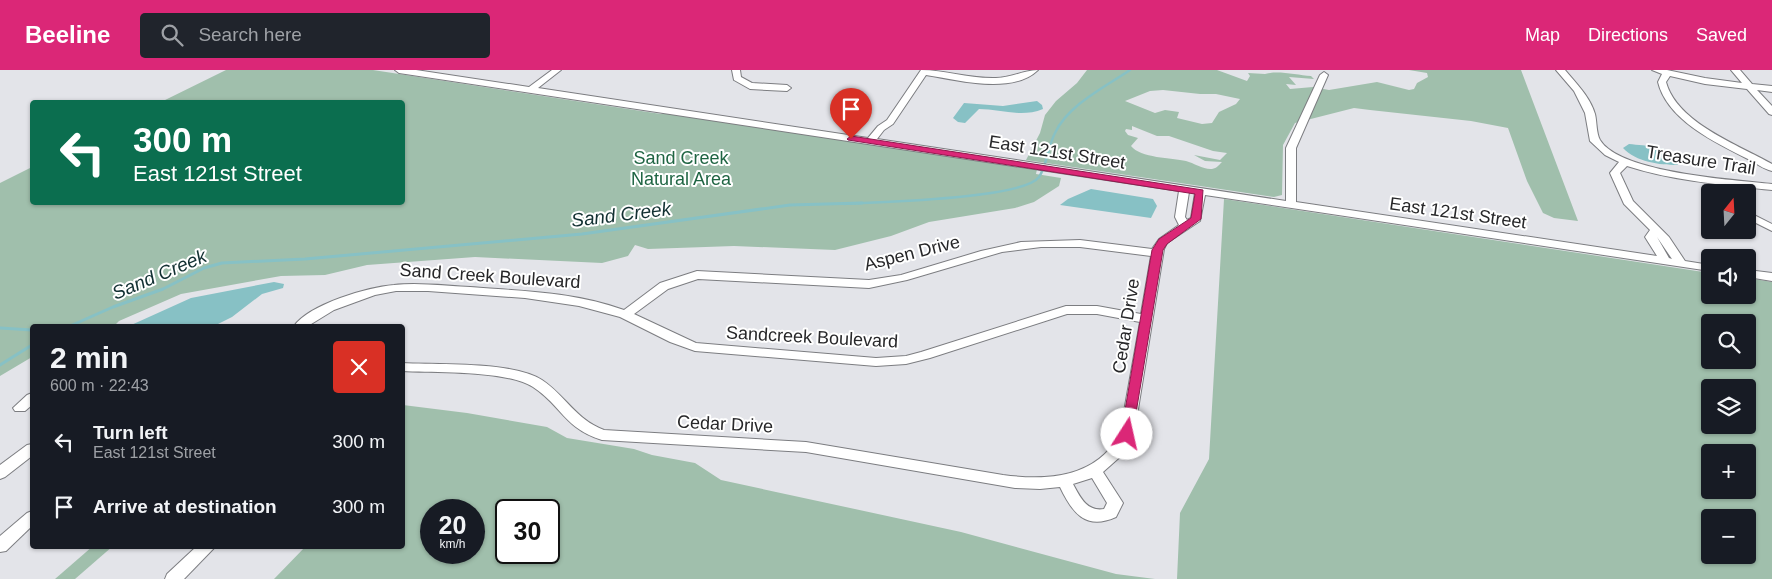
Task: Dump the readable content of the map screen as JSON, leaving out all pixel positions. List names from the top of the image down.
{
  "streets": {
    "street": [
      "East 121st Street",
      "Treasure Trail",
      "Aspen Drive",
      "Sand Creek Boulevard",
      "Cedar Drive",
      "Sandcreek Boulevard"
    ]
  },
  "crossings": [
    ["Aspen Drive", "Sand Creek Boulevard"],
    ["Aspen Drive", "Cedar Drive"],
    ["Aspen Drive", "Sandcreek Boulevard"],
    ["Sand Creek Boulevard", "Sandcreek Boulevard"],
    ["Cedar Drive", "Sandcreek Boulevard"]
  ],
  "water": ["Sand Creek"],
  "parks": ["Sand Creek Natural Area"],
  "north": "top",
  "page": {
    "header": "Beeline",
    "search": "Search here",
    "nav": ["Map", "Directions", "Saved"],
    "turn": ["300 m", "East 121st Street"],
    "map_buttons": ["+", "−"],
    "heading": ["2 min", "600 m · 22:43"],
    "list": [
      {
        "name": "Turn left",
        "note": "East 121st Street",
        "value": "300 m"
      },
      {
        "name": "Arrive at destination",
        "value": "300 m"
      }
    ],
    "speed": "20 km/h",
    "limit": "30"
  }
}
